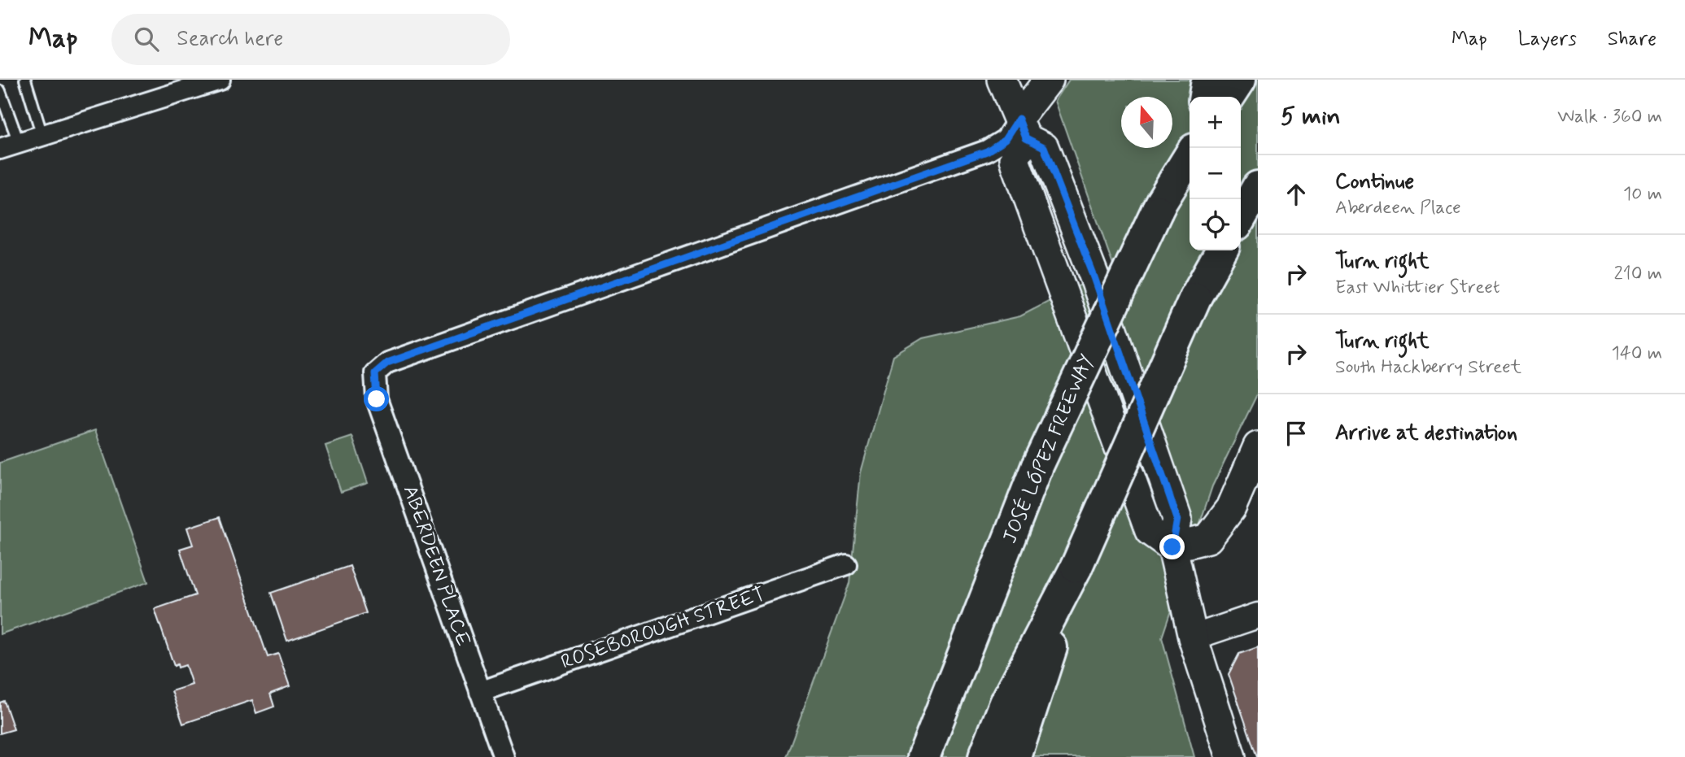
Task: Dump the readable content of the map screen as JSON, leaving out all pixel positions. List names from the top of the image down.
{
  "streets": {
    "highway": ["JOSÉ LÓPEZ FREEWAY"],
    "street": ["ABERDEEN PLACE", "ROSEBOROUGH STREET"]
  },
  "crossings": [
    ["ABERDEEN PLACE", "ROSEBOROUGH STREET"]
  ],
  "north": "top",
  "page": {
    "header": "Map",
    "search": "Search here",
    "nav": ["Map", "Layers", "Share"],
    "heading": ["5 min", "Walk · 360 m"],
    "map_buttons": ["+", "−"],
    "list": [
      ["Continue", "Aberdeen Place", "10 m"],
      ["Turn right", "East Whittier Street", "210 m"],
      ["Turn right", "South Hackberry Street", "140 m"],
      "Arrive at destination"
    ]
  }
}
